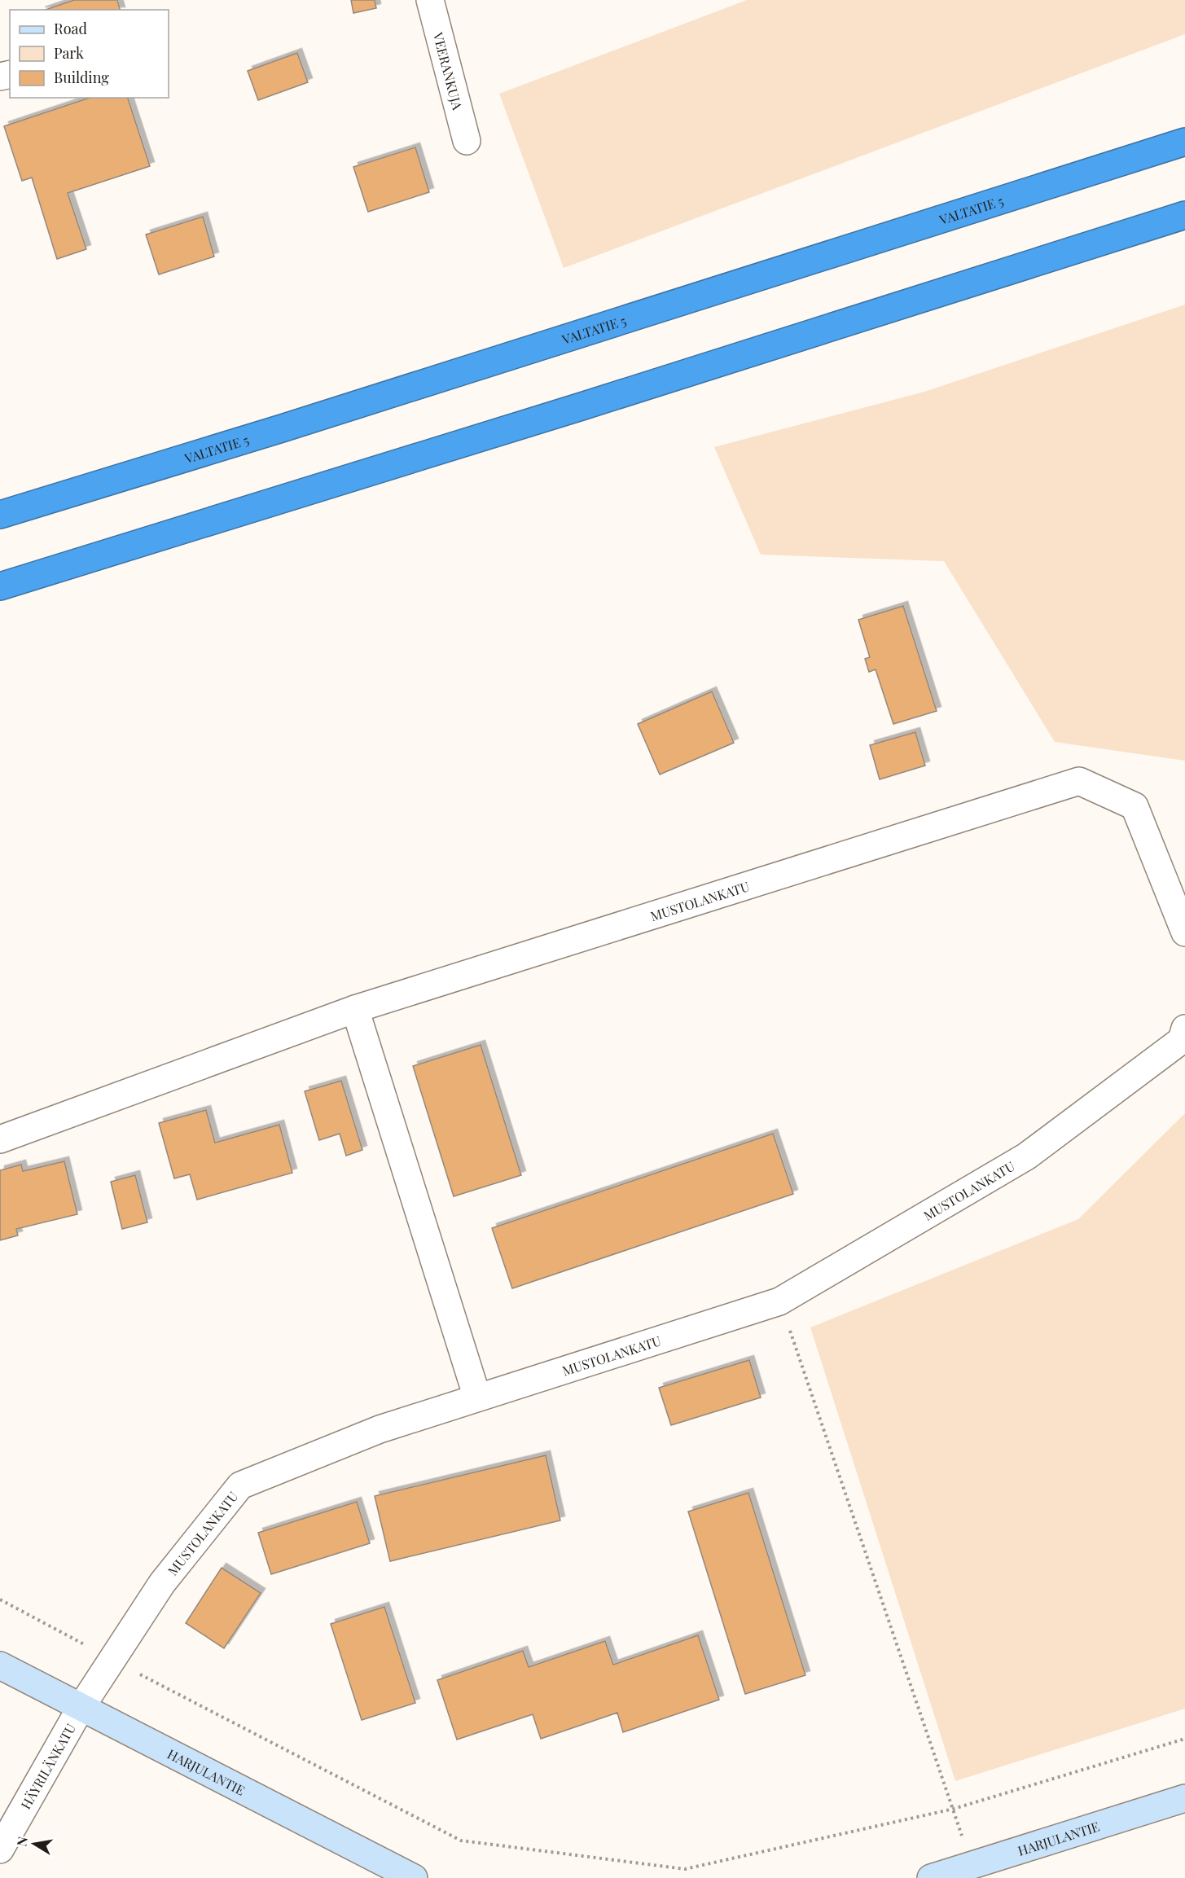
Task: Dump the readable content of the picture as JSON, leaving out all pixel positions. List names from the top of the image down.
{
  "streets": {
    "highway": ["VALTATIE 5"],
    "street": [
      "VEERANKUJA",
      "MUSTOLANKATU",
      "HÄYRILÄNKATU",
      "HARJULANTIE"
    ]
  },
  "crossings": [
    ["MUSTOLANKATU", "HÄYRILÄNKATU"],
    ["MUSTOLANKATU", "HARJULANTIE"],
    ["HÄYRILÄNKATU", "HARJULANTIE"]
  ],
  "legend": ["Road", "Park", "Building"],
  "north": "left"
}
